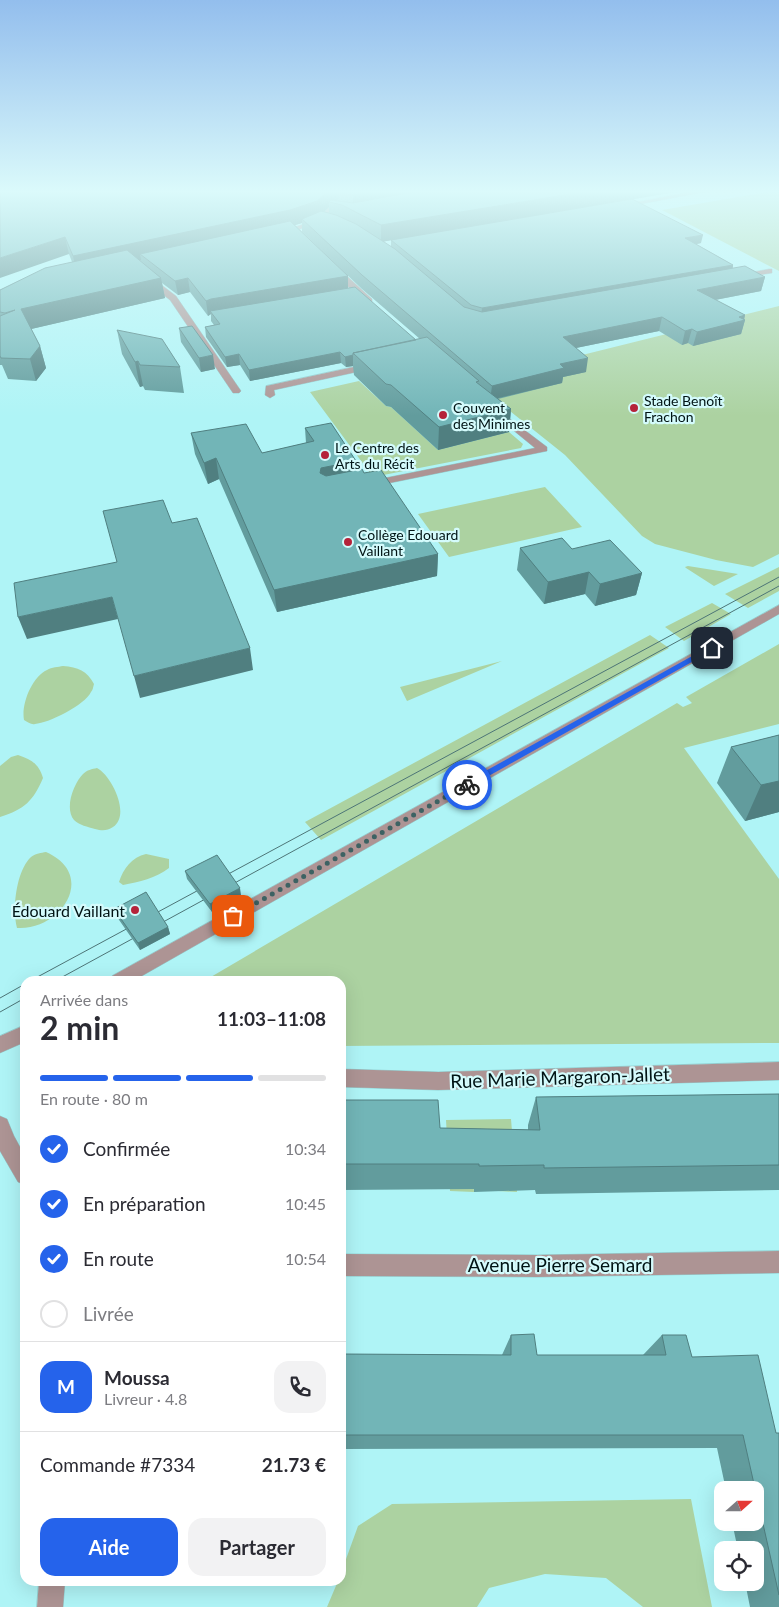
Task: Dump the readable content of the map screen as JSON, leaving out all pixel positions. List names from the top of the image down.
{
  "streets": {
    "street": ["Rue Marie Margaron-Jallet", "Avenue Pierre Semard"]
  },
  "places": [
    "Stade Benoît Frachon",
    "Couvent des Minimes",
    "Le Centre des Arts du Récit",
    "Collège Edouard Vaillant",
    "Édouard Vaillant"
  ],
  "north": "right",
  "page": {
    "heading": ["2 min", "Arrivée dans", "11:03–11:08"],
    "panel": [
      "Moussa",
      "Livreur · 4.8",
      "Commande #7334",
      "21.73 €"
    ],
    "bar": "En route · 80 m",
    "list": [
      ["Confirmée", "10:34"],
      ["En préparation", "10:45"],
      ["En route", "10:54"],
      "Livrée"
    ],
    "round": "M",
    "buttons": ["Aide", "Partager"]
  }
}
